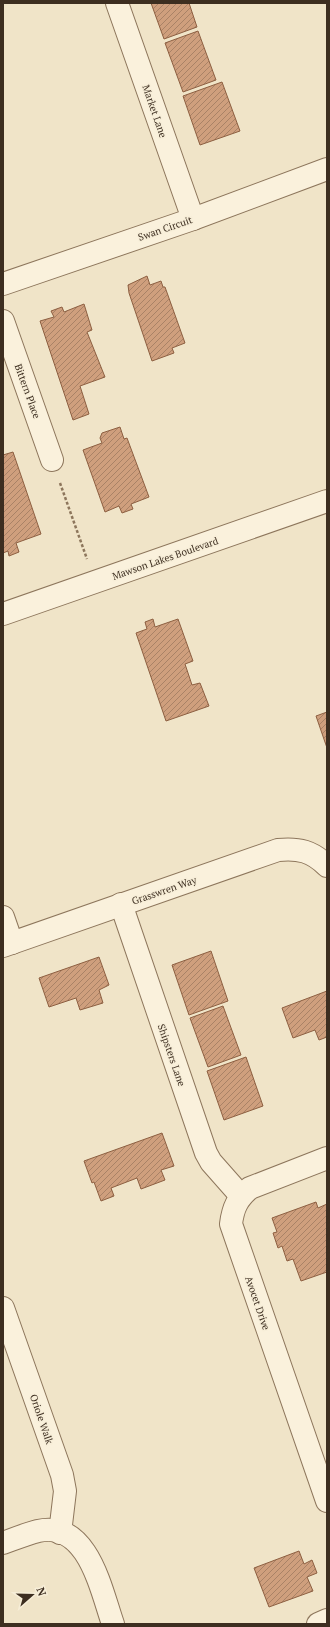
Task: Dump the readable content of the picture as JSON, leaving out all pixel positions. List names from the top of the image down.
{
  "streets": {
    "street": [
      "Market Lane",
      "Swan Circuit",
      "Bittern Place",
      "Mawson Lakes Boulevard",
      "Grasswren Way",
      "Shipsters Lane",
      "Avocet Drive",
      "Oriole Walk"
    ]
  },
  "crossings": [
    ["Market Lane", "Swan Circuit"],
    ["Grasswren Way", "Shipsters Lane"],
    ["Shipsters Lane", "Avocet Drive"]
  ],
  "north": "right"
}
